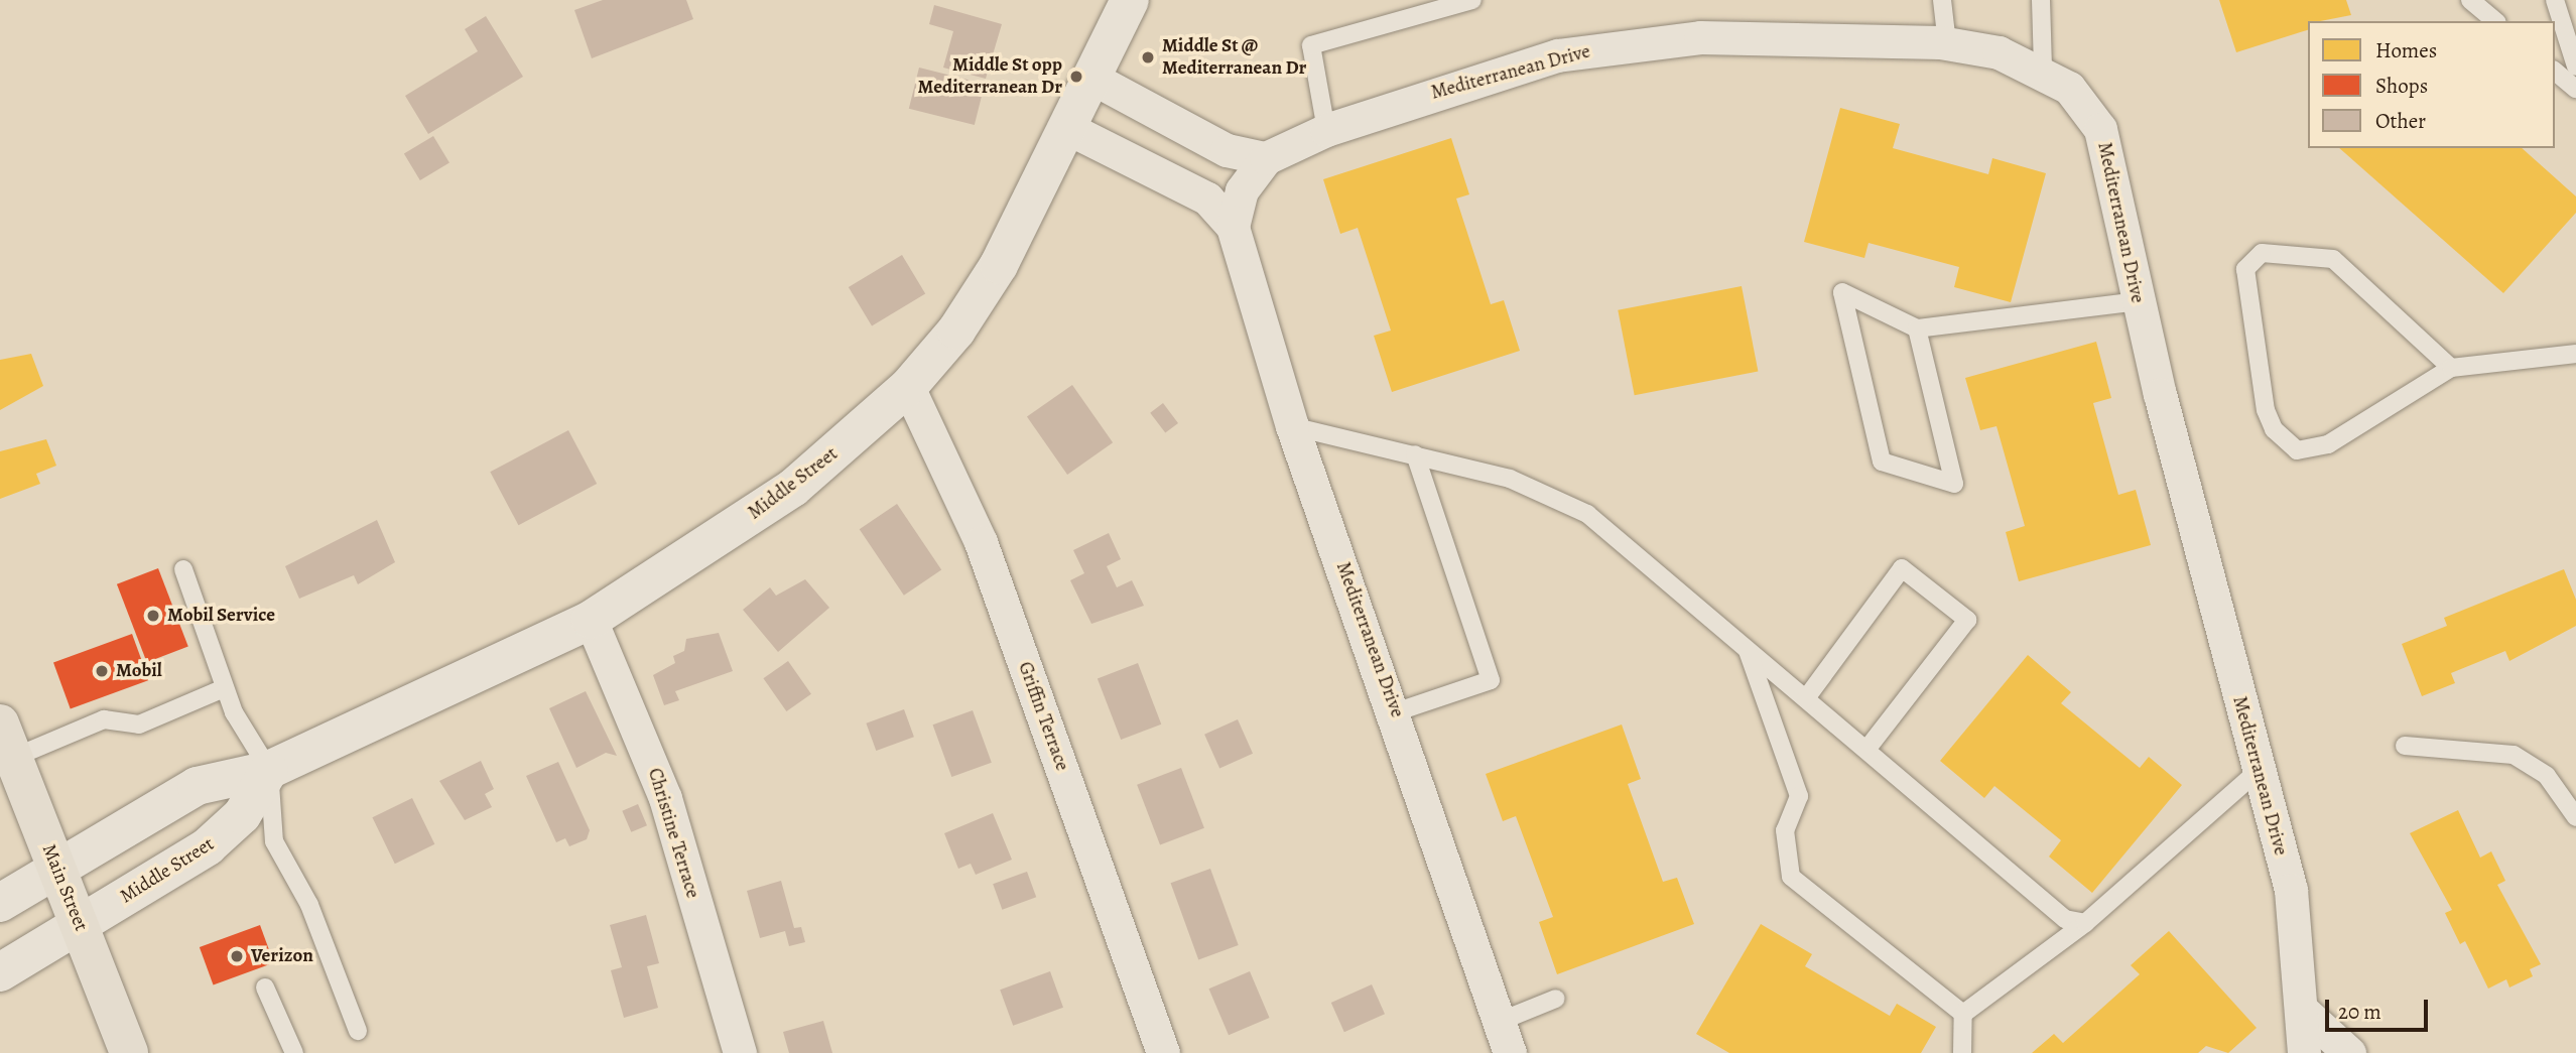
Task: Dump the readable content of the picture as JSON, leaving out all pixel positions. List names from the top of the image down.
{
  "streets": {
    "main road": ["Middle Street", "Main Street"],
    "street": ["Mediterranean Drive", "Griffin Terrace", "Christine Terrace"]
  },
  "crossings": [
    ["Mediterranean Drive", "Middle Street"],
    ["Middle Street", "Griffin Terrace"],
    ["Middle Street", "Christine Terrace"],
    ["Middle Street", "Main Street"]
  ],
  "places": [
    "Middle St @ Mediterranean Dr",
    "Middle St opp Mediterranean Dr",
    "Mobil Service",
    "Mobil",
    "Verizon"
  ],
  "legend": ["Homes", "Shops", "Other"],
  "scale_bar": "20 m"
}
